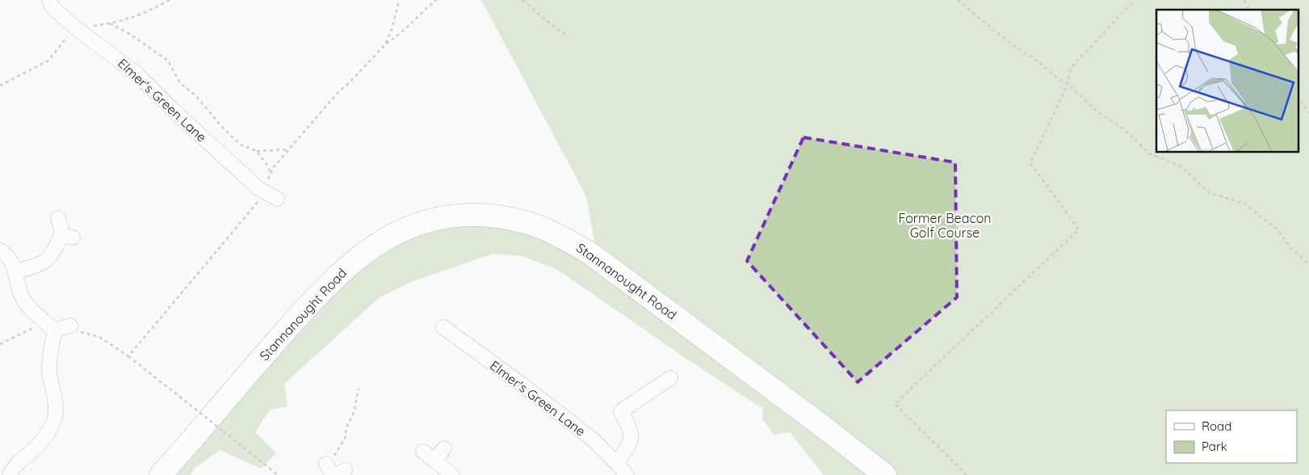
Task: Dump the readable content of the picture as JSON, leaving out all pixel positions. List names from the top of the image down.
{
  "streets": {
    "main road": ["Stannanought Road"],
    "street": ["Elmer's Green Lane"]
  },
  "parks": ["Former Beacon Golf Course"],
  "legend": ["Road", "Park"]
}
